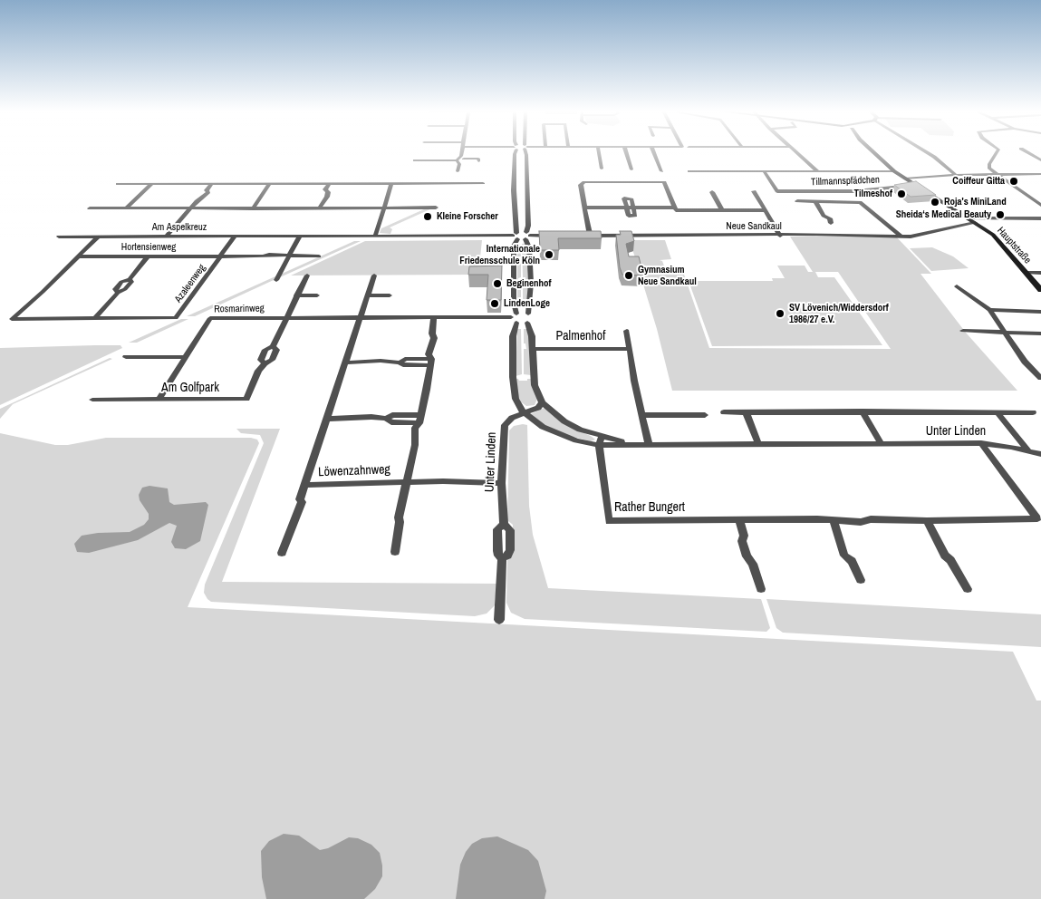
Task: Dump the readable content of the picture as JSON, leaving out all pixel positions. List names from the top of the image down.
{
  "streets": {
    "street": [
      "Tillmannspfädchen",
      "Neue Sandkaul",
      "Am Aspelkreuz",
      "Hauptstraße",
      "Hortensienweg",
      "Azaleenweg",
      "Rosmarinweg",
      "Palmenhof",
      "Am Golfpark",
      "Unter Linden",
      "Löwenzahnweg",
      "Rather Bungert"
    ]
  },
  "crossings": [
    ["Tillmannspfädchen", "Hauptstraße"],
    ["Neue Sandkaul", "Hauptstraße"],
    ["Am Aspelkreuz", "Azaleenweg"],
    ["Hortensienweg", "Azaleenweg"],
    ["Rosmarinweg", "Am Golfpark"],
    ["Rosmarinweg", "Löwenzahnweg"],
    ["Unter Linden", "Löwenzahnweg"],
    ["Unter Linden", "Rather Bungert"]
  ],
  "places": [
    "Coiffeur Gitta",
    "Tilmeshof",
    "Roja's MiniLand",
    "Sheida‘s Medical Beauty",
    "Kleine Forscher",
    "Internationale Friedensschule Köln",
    "Gymnasium Neue Sandkaul",
    "Beginenhof",
    "LindenLoge",
    "SV Lövenich/Widdersdorf 1986/27 e.V."
  ]
}
